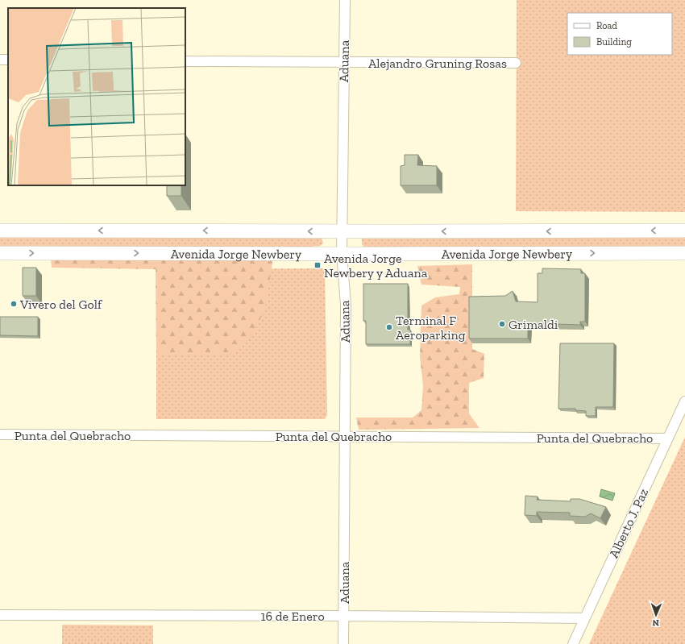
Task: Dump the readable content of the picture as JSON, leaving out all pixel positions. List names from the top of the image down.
{
  "streets": {
    "main road": ["Avenida Jorge Newbery"],
    "street": [
      "Aduana",
      "Alejandro Gruning Rosas",
      "Punta del Quebracho",
      "Alberto J. Paz",
      "16 de Enero"
    ]
  },
  "crossings": [
    ["Aduana", "Alejandro Gruning Rosas"],
    ["Aduana", "Avenida Jorge Newbery"],
    ["Aduana", "Punta del Quebracho"],
    ["Aduana", "16 de Enero"],
    ["Punta del Quebracho", "Alberto J. Paz"],
    ["Alberto J. Paz", "16 de Enero"]
  ],
  "places": {
    "transit": ["Avenida Jorge Newbery y Aduana"],
    "other": ["Vivero del Golf", "Grimaldi", "Terminal F Aeroparking"]
  },
  "legend": ["Road", "Building"],
  "north": "bottom"
}
